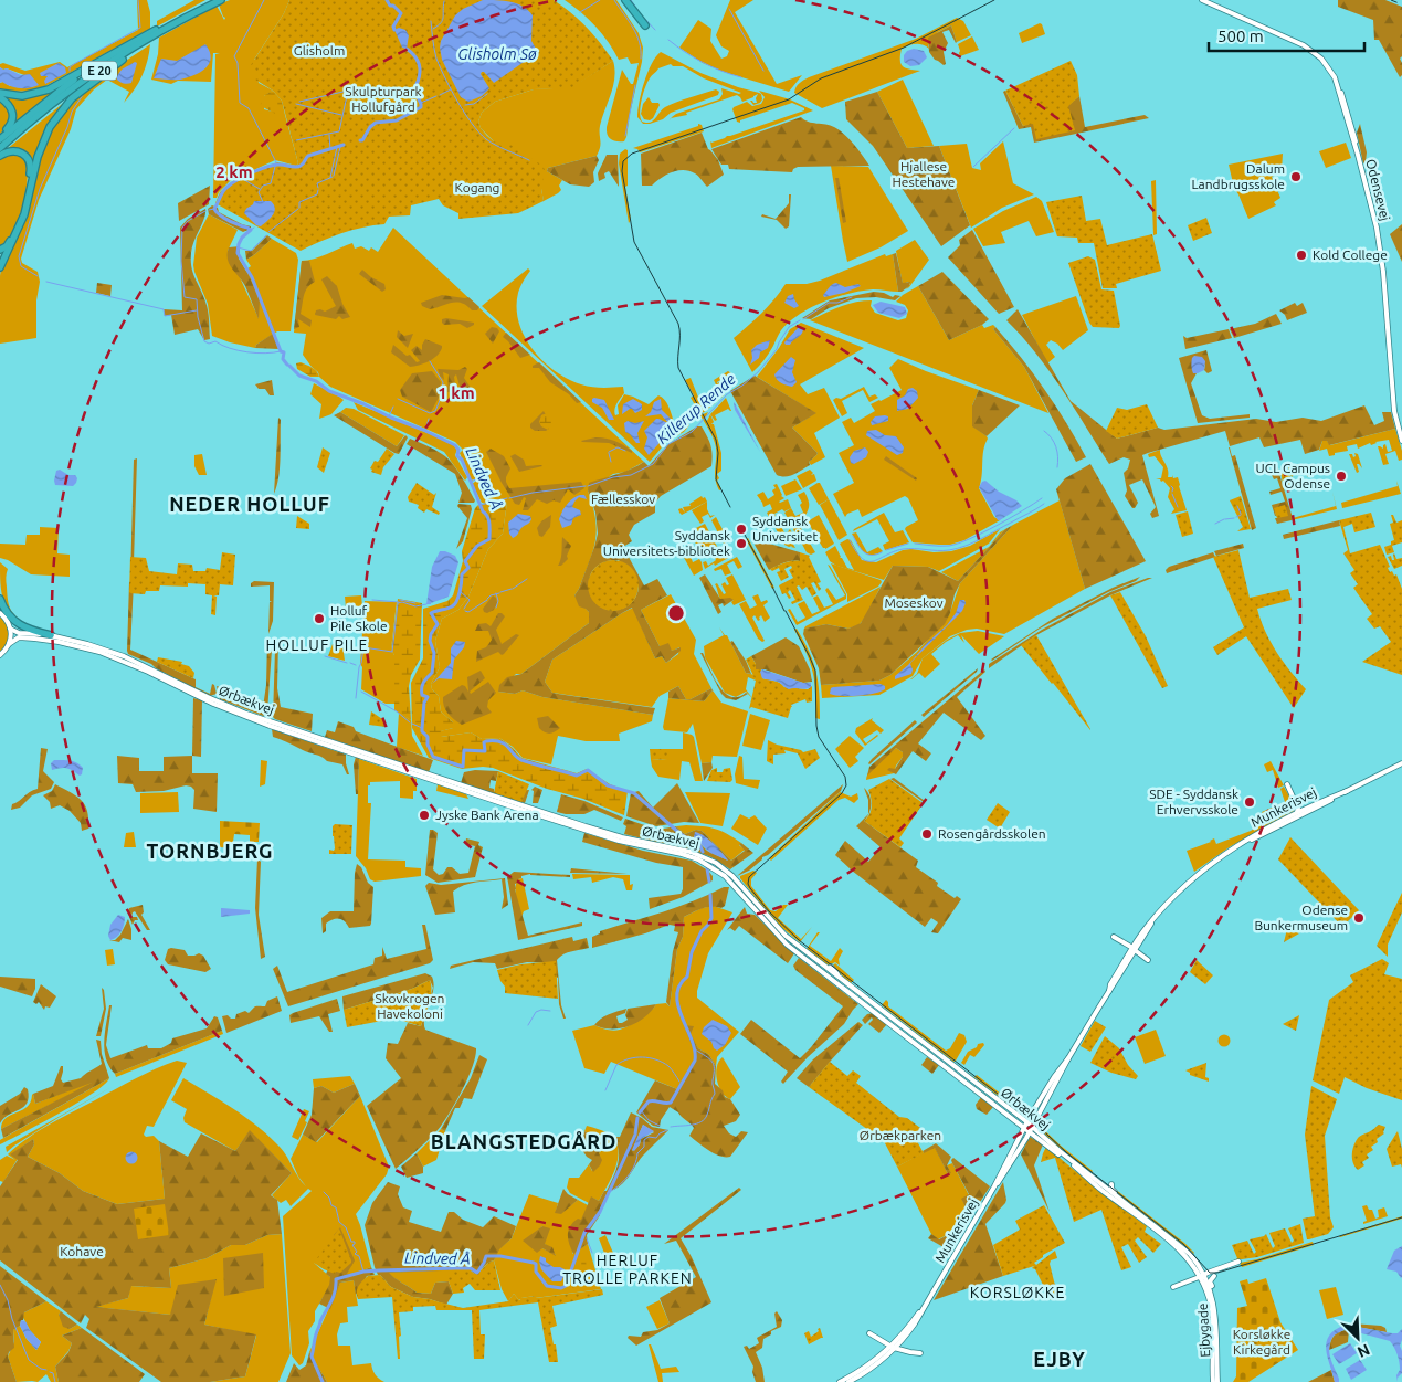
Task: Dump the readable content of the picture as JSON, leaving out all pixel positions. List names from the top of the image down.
{
  "streets": {
    "highway": ["E 20"],
    "main road": [
      "Odensevej",
      "Ørbækvej",
      "Munkerisvej",
      "Ejbygade"
    ]
  },
  "crossings": [
    ["Ørbækvej", "Munkerisvej"],
    ["Ørbækvej", "Ejbygade"]
  ],
  "districts": [
    "NEDER HOLLUF",
    "HOLLUF PILE",
    "TORNBJERG",
    "BLANGSTEDGÅRD",
    "HERLUF TROLLE PARKEN",
    "KORSLØKKE",
    "EJBY"
  ],
  "water": ["Glisholm Sø", "Killerup Rende", "Lindved Å"],
  "parks": [
    "Glisholm",
    "Skulpturpark Hollufgård",
    "Hjallese Hestehave",
    "Kogang",
    "Fællesskov",
    "Moseskov",
    "Skovkrogen Havekoloni",
    "Ørbækparken",
    "Kohave",
    "Korsløkke Kirkegård"
  ],
  "places": [
    "Dalum Landbrugsskole",
    "Kold College",
    "UCL Campus Odense",
    "Syddansk Universitet",
    "Syddansk Universitets-bibliotek",
    "Holluf Pile Skole",
    "SDE - Syddansk Erhvervsskole",
    "Jyske Bank Arena",
    "Rosengårdsskolen",
    "Odense Bunkermuseum"
  ],
  "scale_bar": "500 m",
  "north": "bottom right",
  "rings": ["2 km", "1 km"]
}
